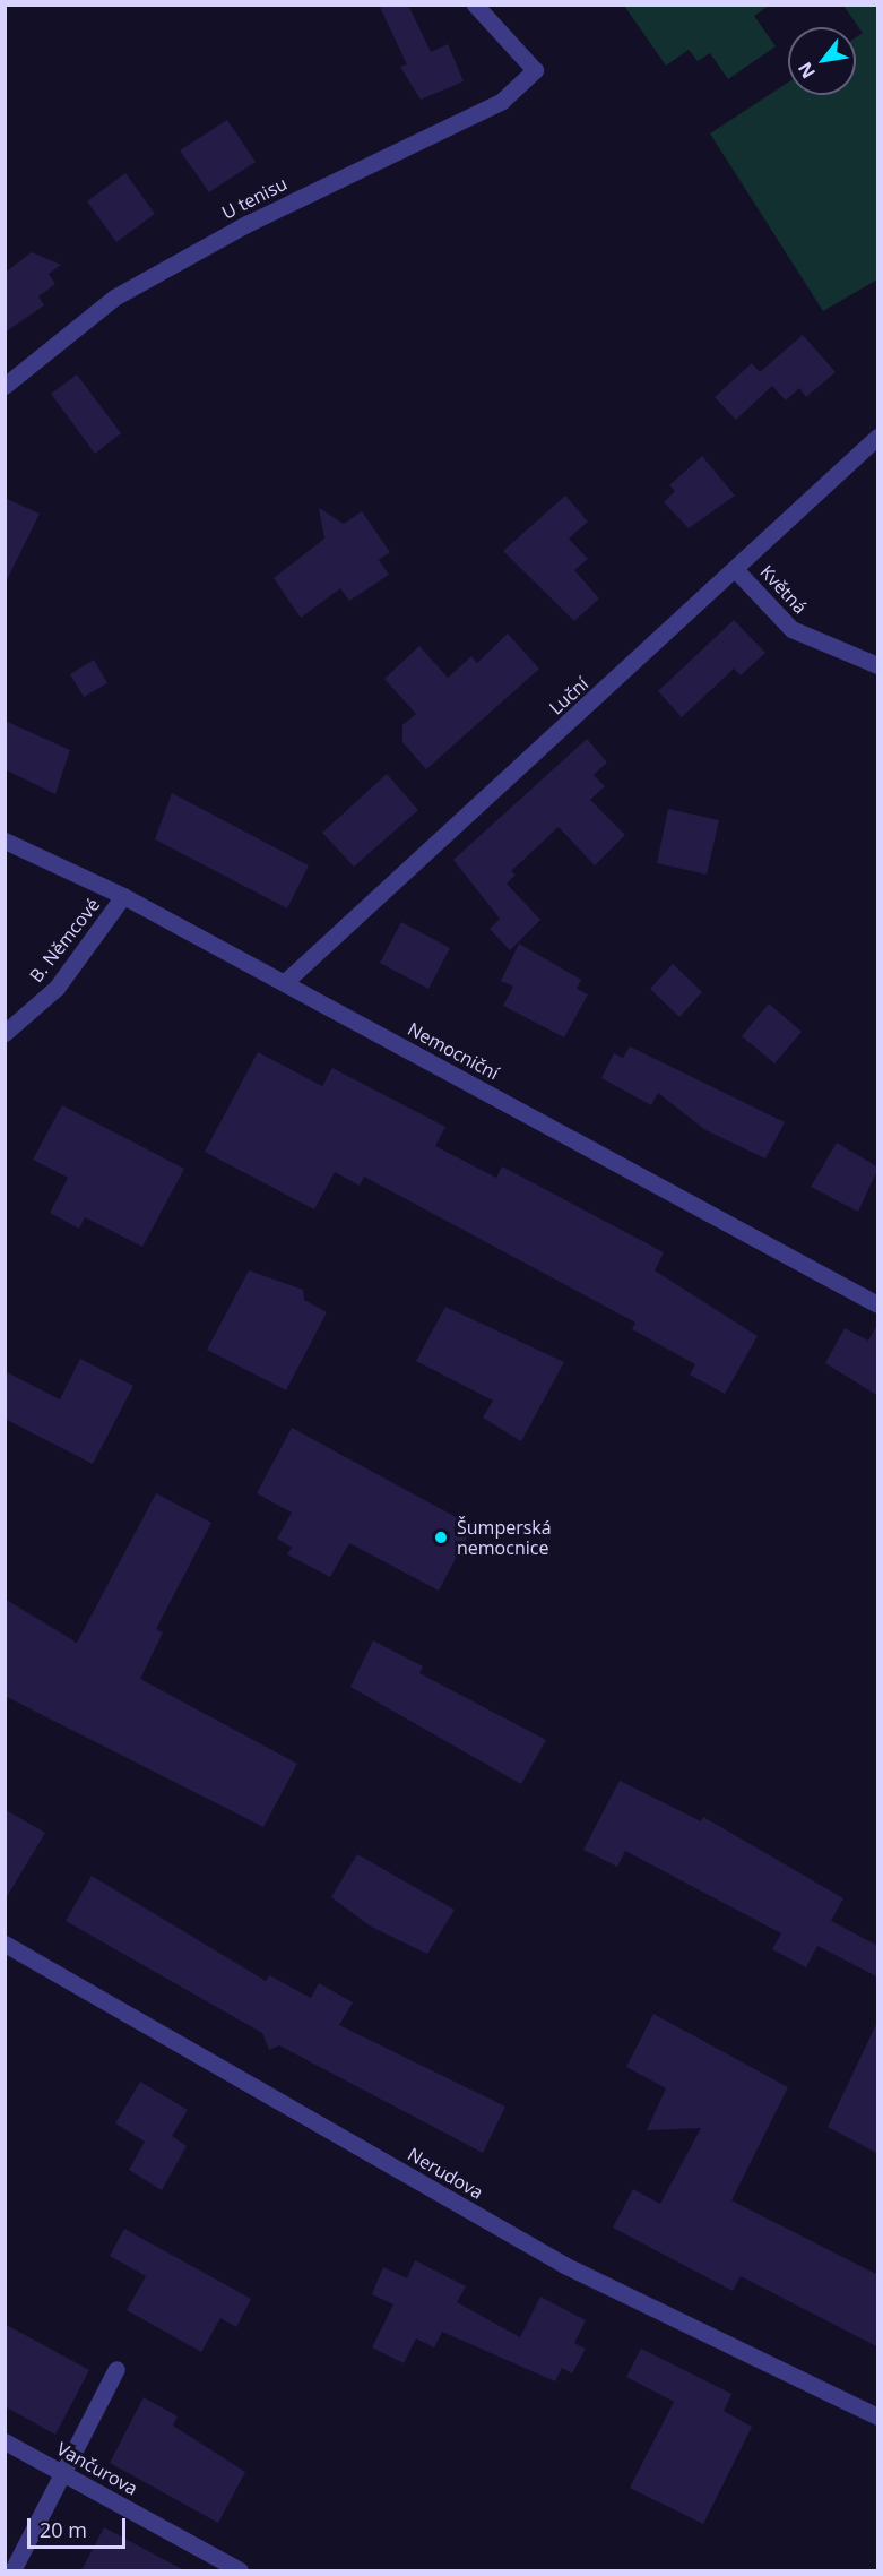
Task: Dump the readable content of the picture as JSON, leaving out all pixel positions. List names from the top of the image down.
{
  "streets": {
    "street": [
      "U tenisu",
      "Květná",
      "Luční",
      "B. Němcové",
      "Nemocniční",
      "Nerudova",
      "Vančurova"
    ]
  },
  "crossings": [
    ["Květná", "Luční"],
    ["Luční", "Nemocniční"],
    ["B. Němcové", "Nemocniční"]
  ],
  "places": ["Šumperská nemocnice"],
  "scale_bar": "20 m",
  "north": "bottom left"
}
